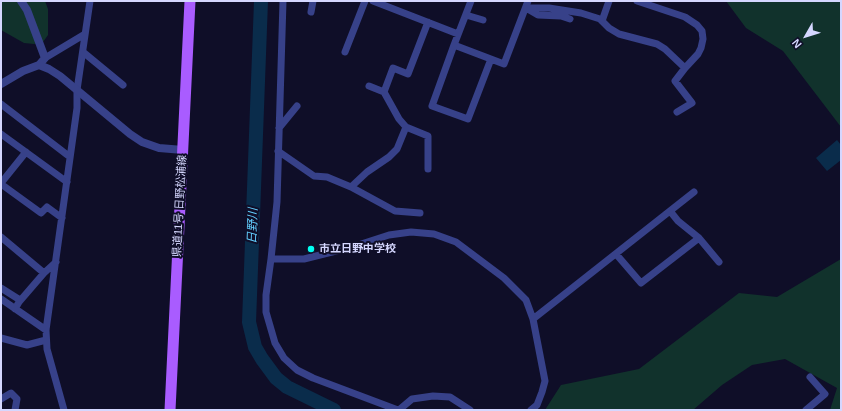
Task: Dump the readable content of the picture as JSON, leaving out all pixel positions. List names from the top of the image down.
{
  "streets": {
    "main road": ["県道11号 日野松浦線"]
  },
  "water": ["日野川"],
  "places": ["市立日野中学校"],
  "north": "bottom left"
}
